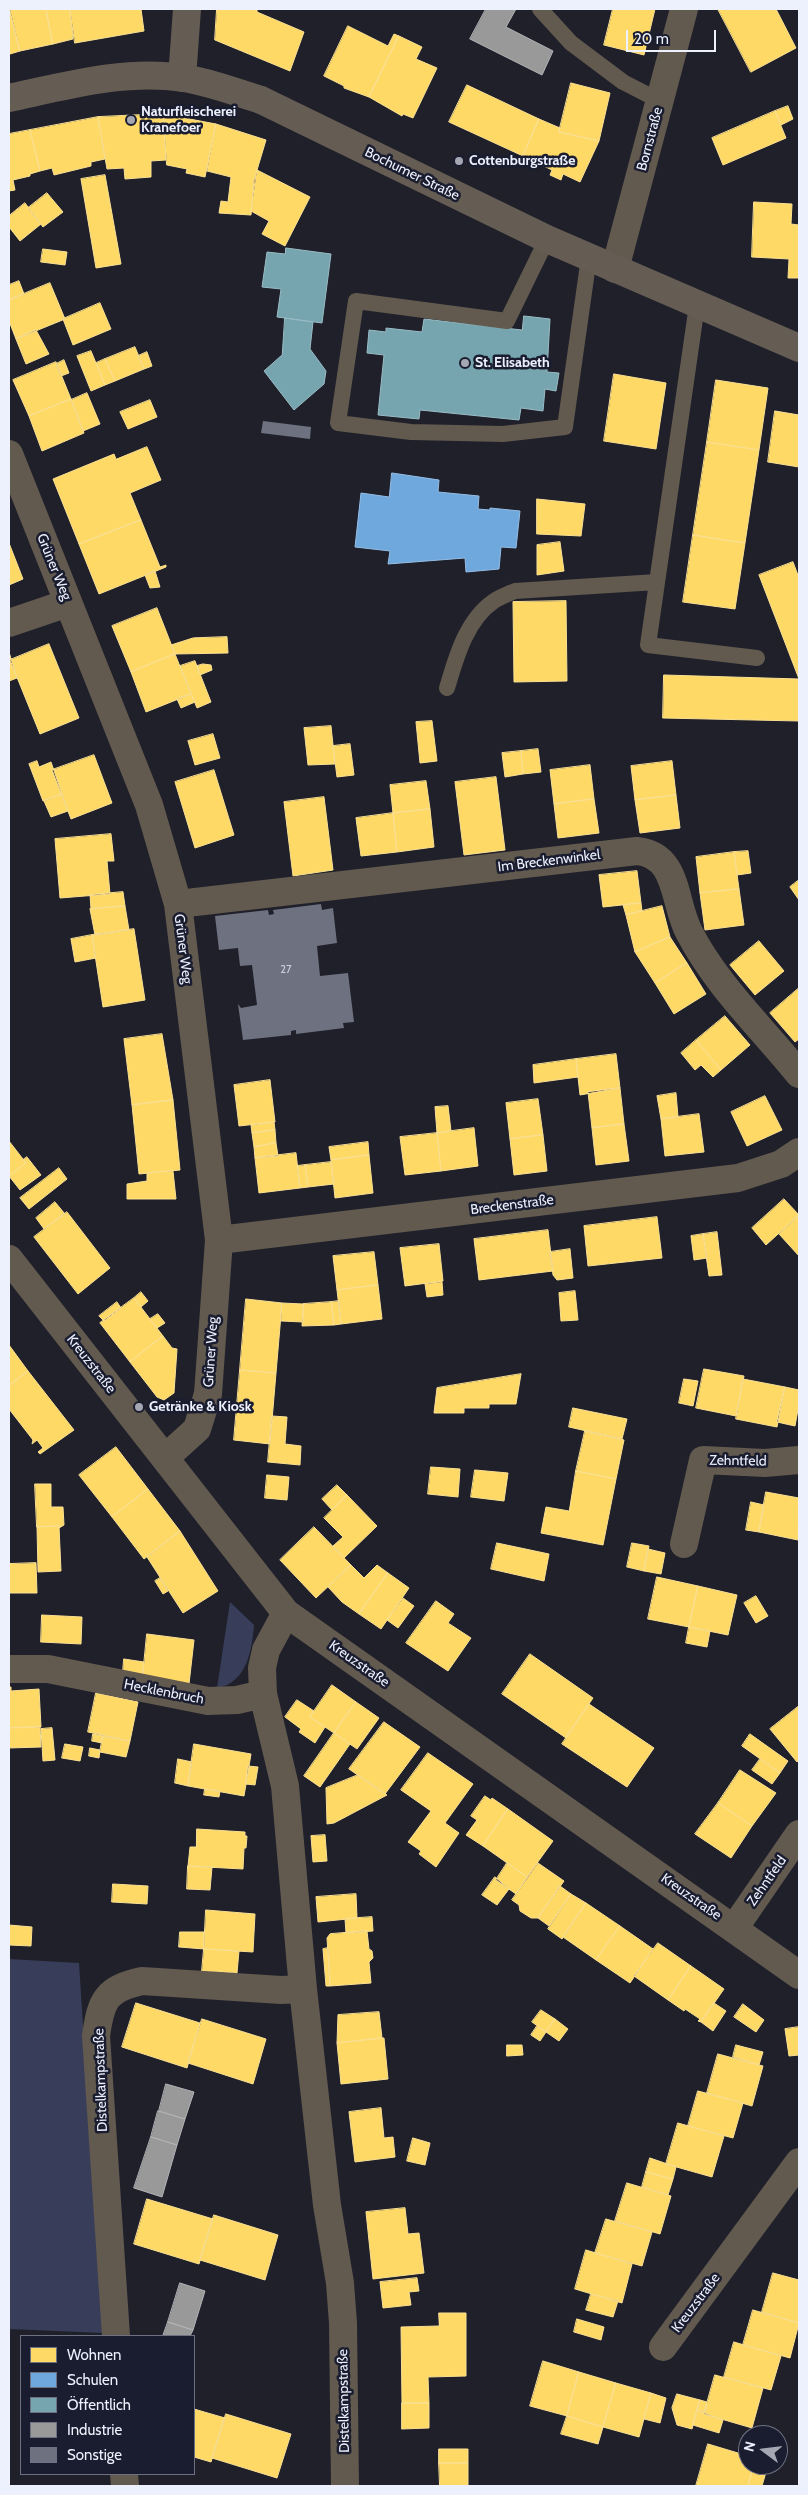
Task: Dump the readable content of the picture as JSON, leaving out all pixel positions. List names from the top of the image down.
{
  "streets": {
    "main road": ["Bochumer Straße"],
    "street": [
      "Bornstraße",
      "Grüner Weg",
      "Im Breckenwinkel",
      "Breckenstraße",
      "Kreuzstraße",
      "Zehntfeld",
      "Hecklenbruch",
      "Distelkampstraße"
    ]
  },
  "crossings": [
    ["Bornstraße", "Bochumer Straße"],
    ["Grüner Weg", "Im Breckenwinkel"],
    ["Grüner Weg", "Breckenstraße"],
    ["Grüner Weg", "Kreuzstraße"],
    ["Kreuzstraße", "Zehntfeld"],
    ["Hecklenbruch", "Distelkampstraße"]
  ],
  "places": [
    "Naturfleischerei Kranefoer",
    "Cottenburgstraße",
    "St. Elisabeth",
    "Getränke & Kiosk"
  ],
  "house_numbers": ["27"],
  "legend": [
    "Wohnen",
    "Schulen",
    "Öffentlich",
    "Industrie",
    "Sonstige"
  ],
  "scale_bar": "20 m",
  "north": "left"
}
